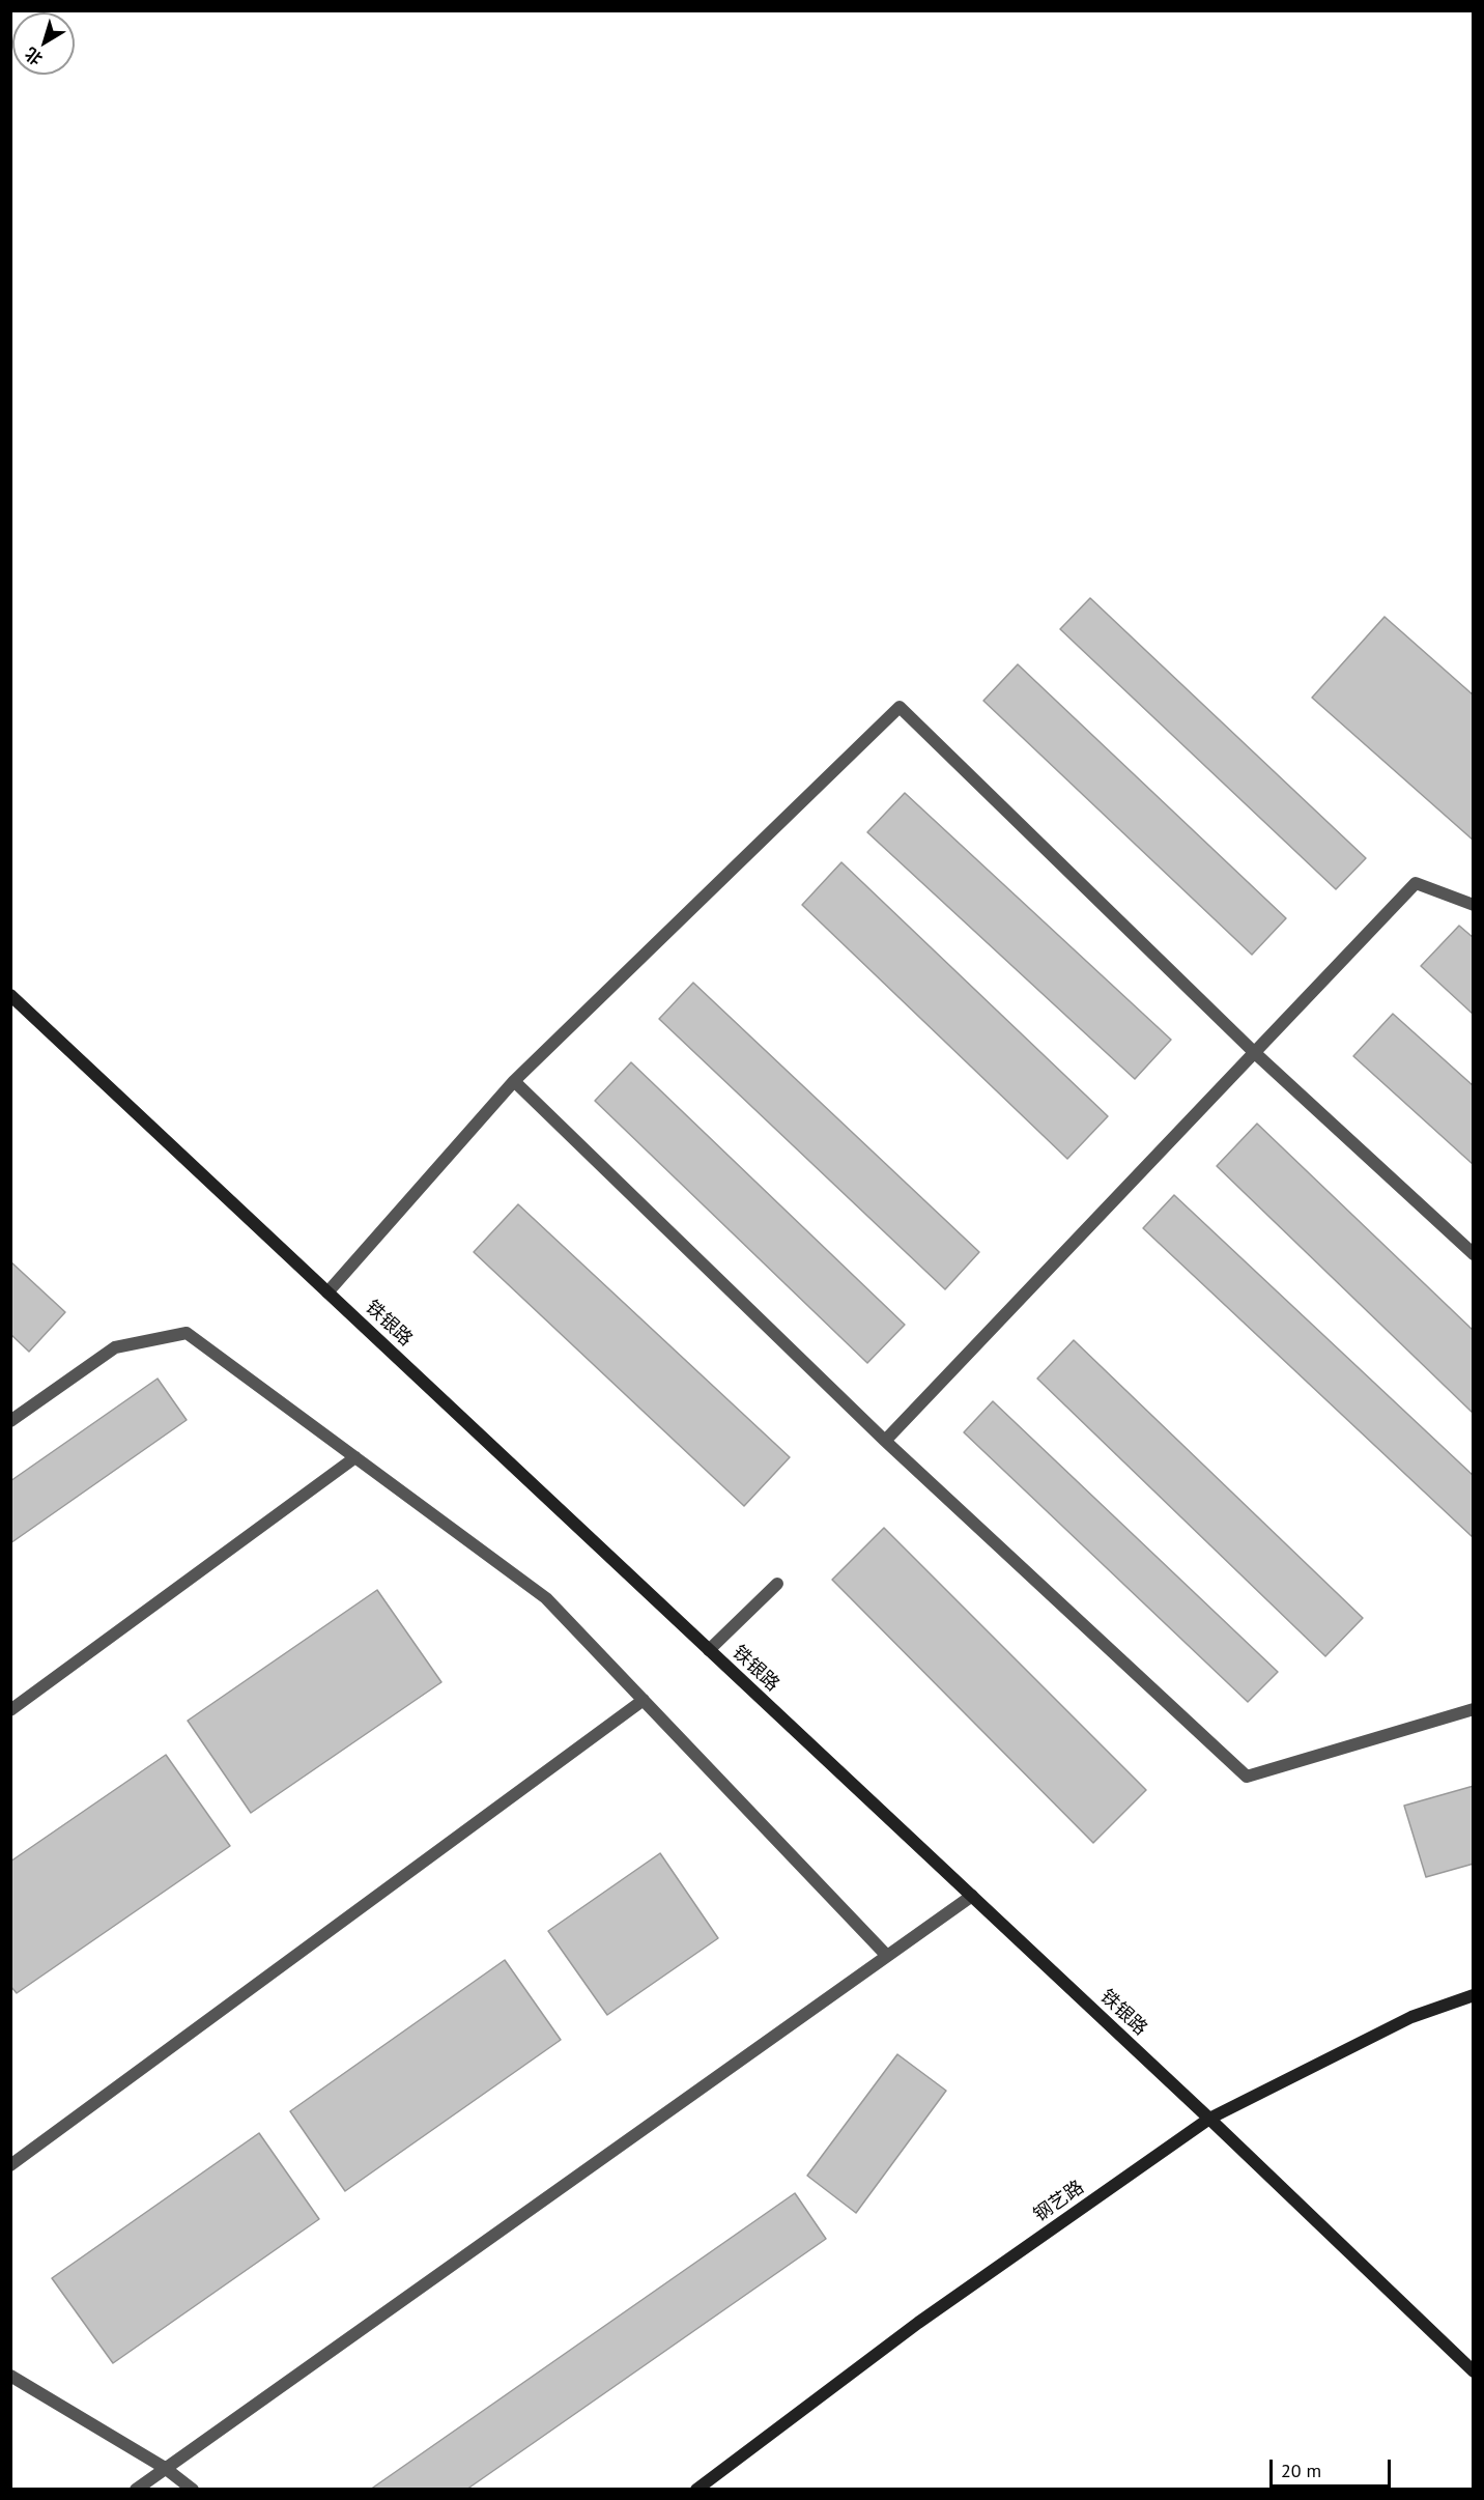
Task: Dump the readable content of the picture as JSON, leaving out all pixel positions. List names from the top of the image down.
{
  "streets": {
    "main road": ["铁银路", "钢艺路"]
  },
  "crossings": [
    ["铁银路", "钢艺路"]
  ],
  "scale_bar": "20 m",
  "north": "bottom left"
}
